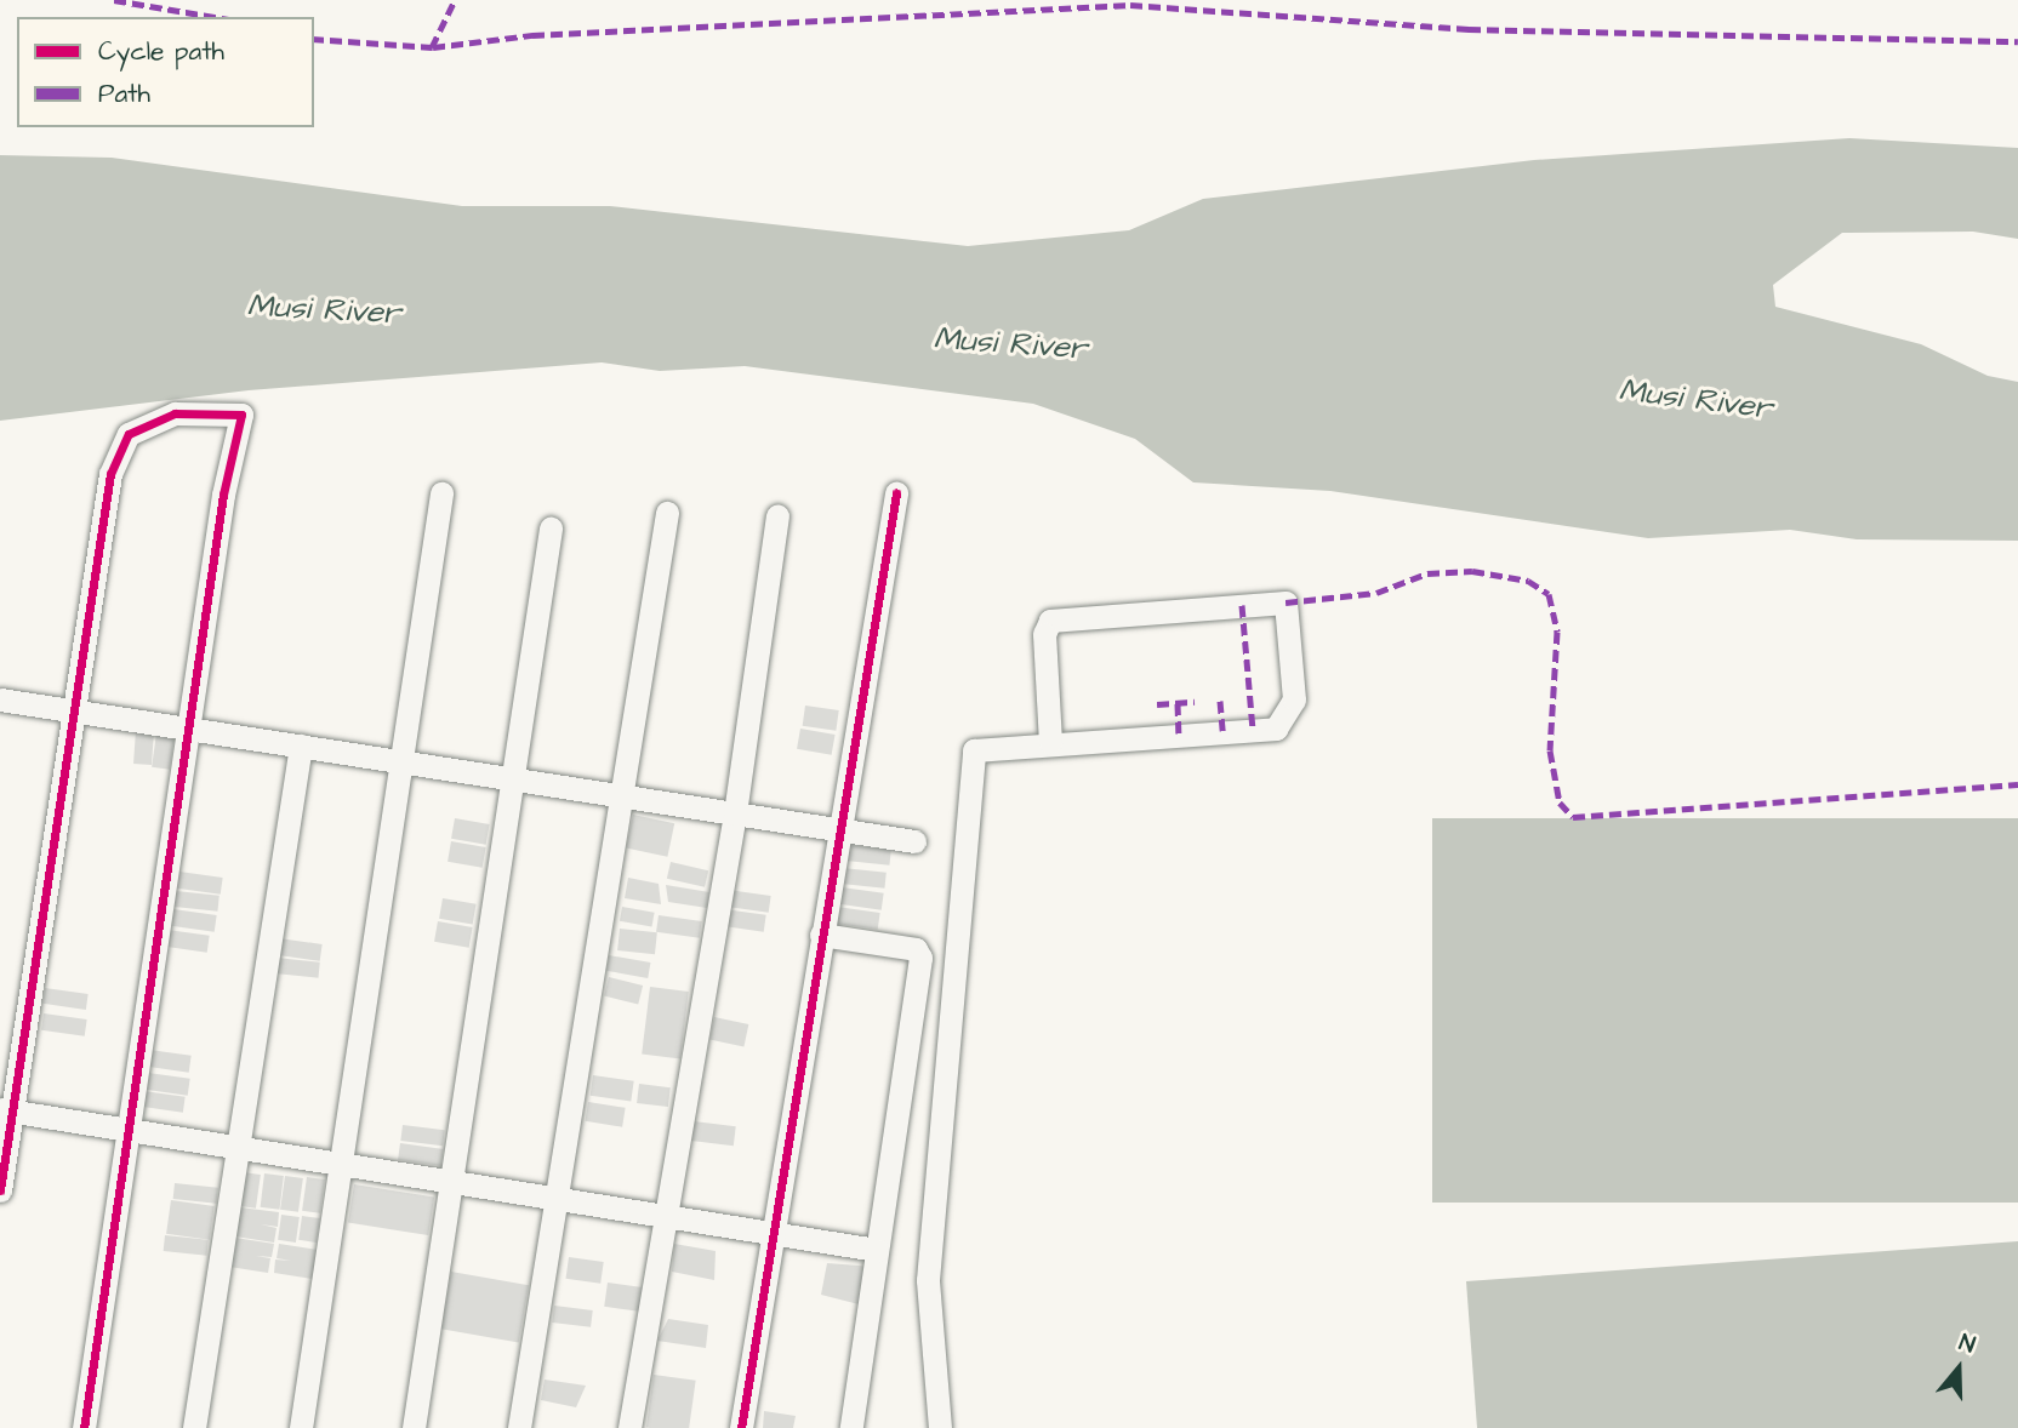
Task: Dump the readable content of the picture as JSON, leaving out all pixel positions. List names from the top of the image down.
{
  "water": ["Musi River"],
  "legend": ["Cycle path", "Path"],
  "north": "top"
}
